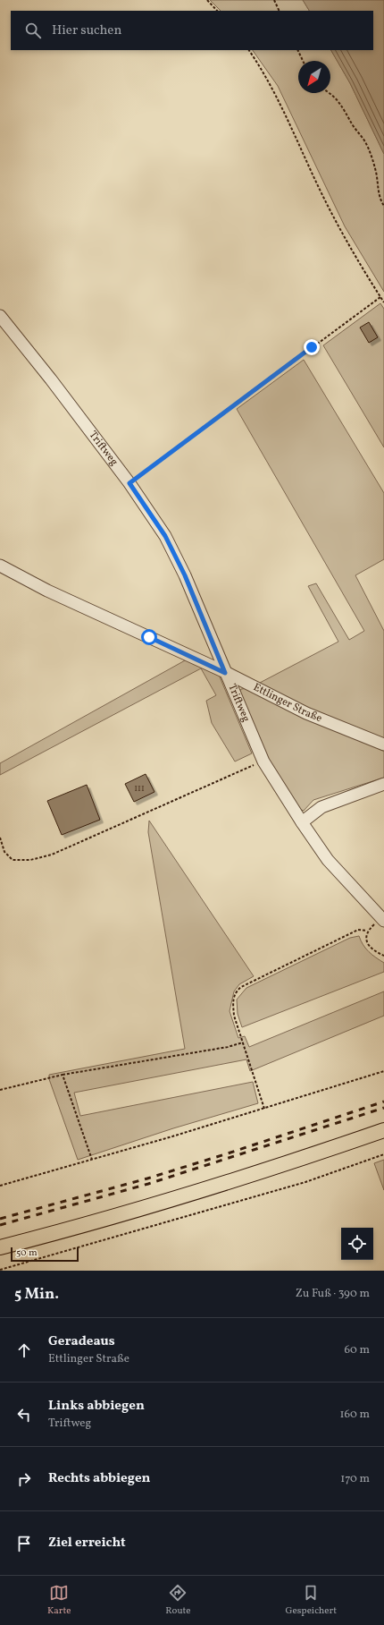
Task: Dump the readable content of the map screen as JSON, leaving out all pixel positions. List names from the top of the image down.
{
  "streets": {
    "street": ["Triftweg", "Ettlinger Straße"]
  },
  "crossings": [
    ["Triftweg", "Ettlinger Straße"]
  ],
  "house_numbers": ["111"],
  "scale_bar": "50 m",
  "north": "bottom left",
  "page": {
    "search": "Hier suchen",
    "scale": "50 m",
    "heading": ["5 Min.", "Zu Fuß · 390 m"],
    "list": [
      ["Geradeaus", "Ettlinger Straße", "60 m"],
      ["Links abbiegen", "Triftweg", "160 m"],
      ["Rechts abbiegen", "170 m"],
      "Ziel erreicht"
    ],
    "nav": ["Karte", "Route", "Gespeichert"]
  }
}
